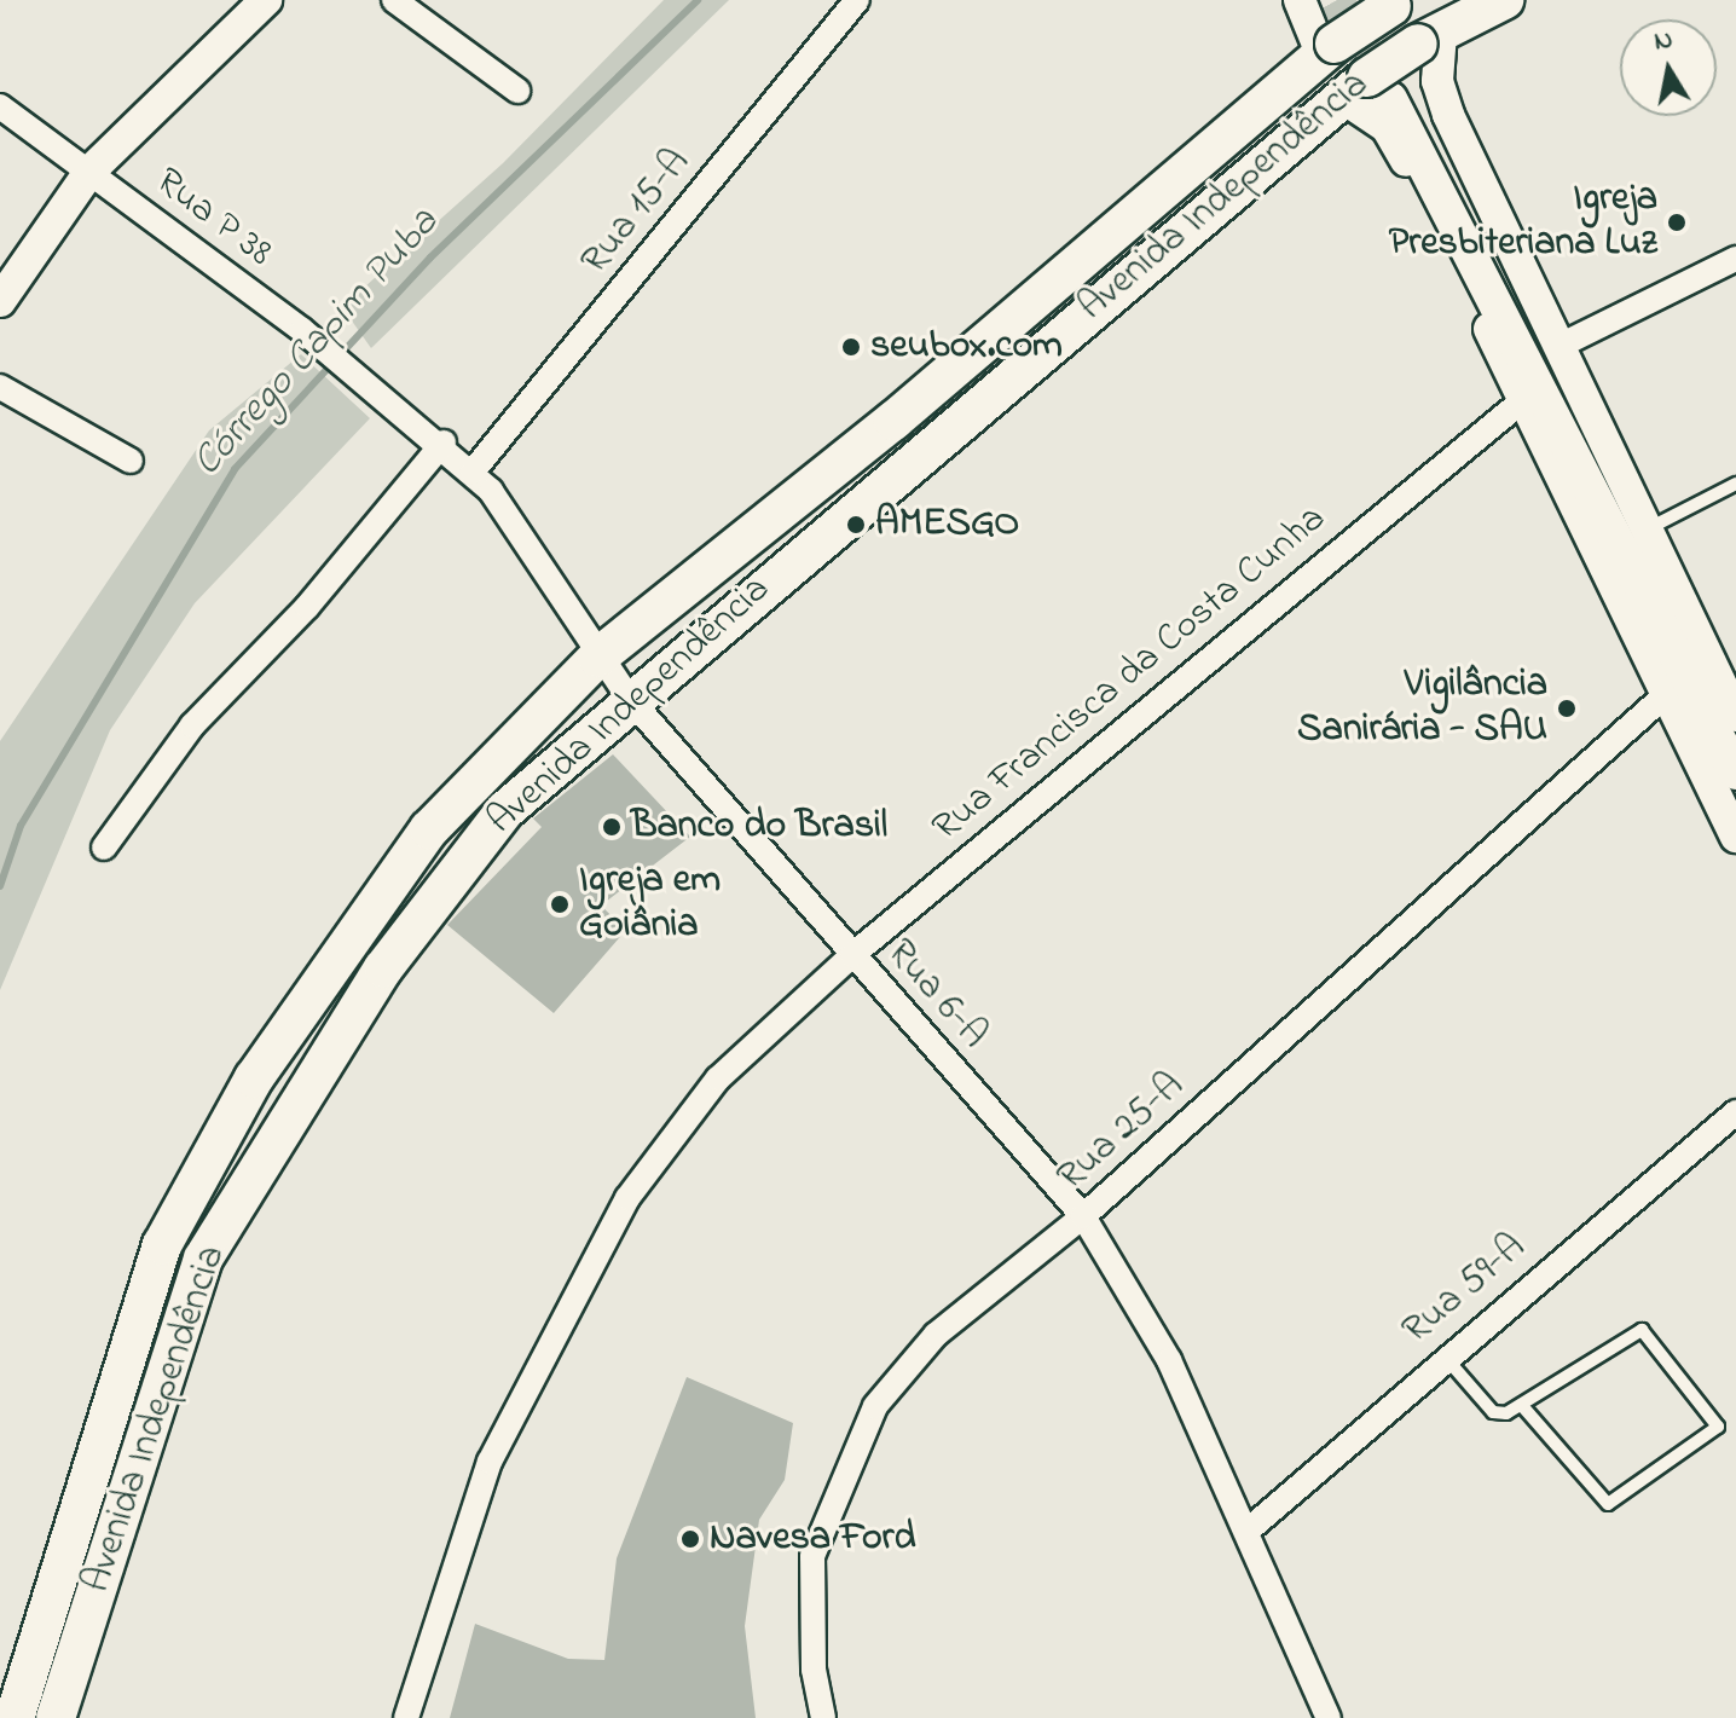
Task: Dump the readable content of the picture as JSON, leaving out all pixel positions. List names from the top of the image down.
{
  "streets": {
    "main road": ["Avenida Independência"],
    "street": [
      "Rua 15-A",
      "Rua P 38",
      "Rua Francisca da Costa Cunha",
      "Rua 6-A",
      "Rua 25-A",
      "Rua 59-A"
    ]
  },
  "crossings": [
    ["Avenida Independência", "Rua 6-A"],
    ["Rua 15-A", "Rua 6-A"],
    ["Rua P 38", "Rua 6-A"],
    ["Rua Francisca da Costa Cunha", "Rua 6-A"],
    ["Rua 6-A", "Rua 25-A"],
    ["Rua 6-A", "Rua 59-A"]
  ],
  "water": ["Córrego Capim Puba"],
  "places": [
    "Igreja Presbiteriana Luz",
    "seubox.com",
    "AMESGO",
    "Vigilância Sanirária - SAU",
    "Banco do Brasil",
    "Igreja em Goiânia",
    "Navesa Ford"
  ],
  "north": "top"
}
